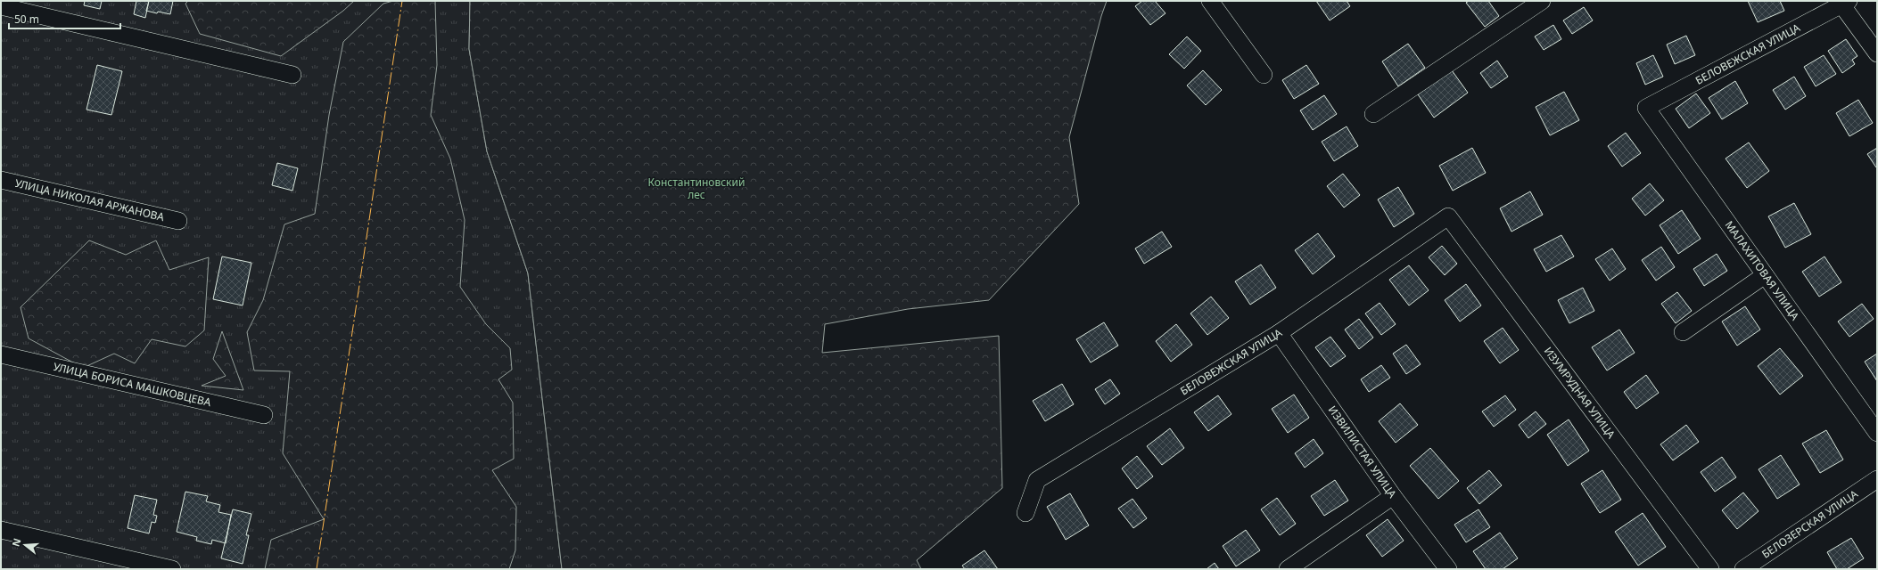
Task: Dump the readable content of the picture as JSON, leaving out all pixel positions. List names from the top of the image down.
{
  "streets": {
    "street": [
      "БЕЛОВЕЖСКАЯ УЛИЦА",
      "УЛИЦА НИКОЛАЯ АРЖАНОВА",
      "МАЛАХИТОВАЯ УЛИЦА",
      "УЛИЦА БОРИСА МАШКОВЦЕВА",
      "ИЗУМРУДНАЯ УЛИЦА",
      "ИЗВИЛИСТАЯ УЛИЦА",
      "БЕЛОЗЕРСКАЯ УЛИЦА"
    ]
  },
  "crossings": [
    ["БЕЛОВЕЖСКАЯ УЛИЦА", "МАЛАХИТОВАЯ УЛИЦА"],
    ["БЕЛОВЕЖСКАЯ УЛИЦА", "ИЗУМРУДНАЯ УЛИЦА"],
    ["БЕЛОВЕЖСКАЯ УЛИЦА", "ИЗВИЛИСТАЯ УЛИЦА"]
  ],
  "parks": ["Константиновский лес"],
  "scale_bar": "50 m",
  "north": "left"
}
